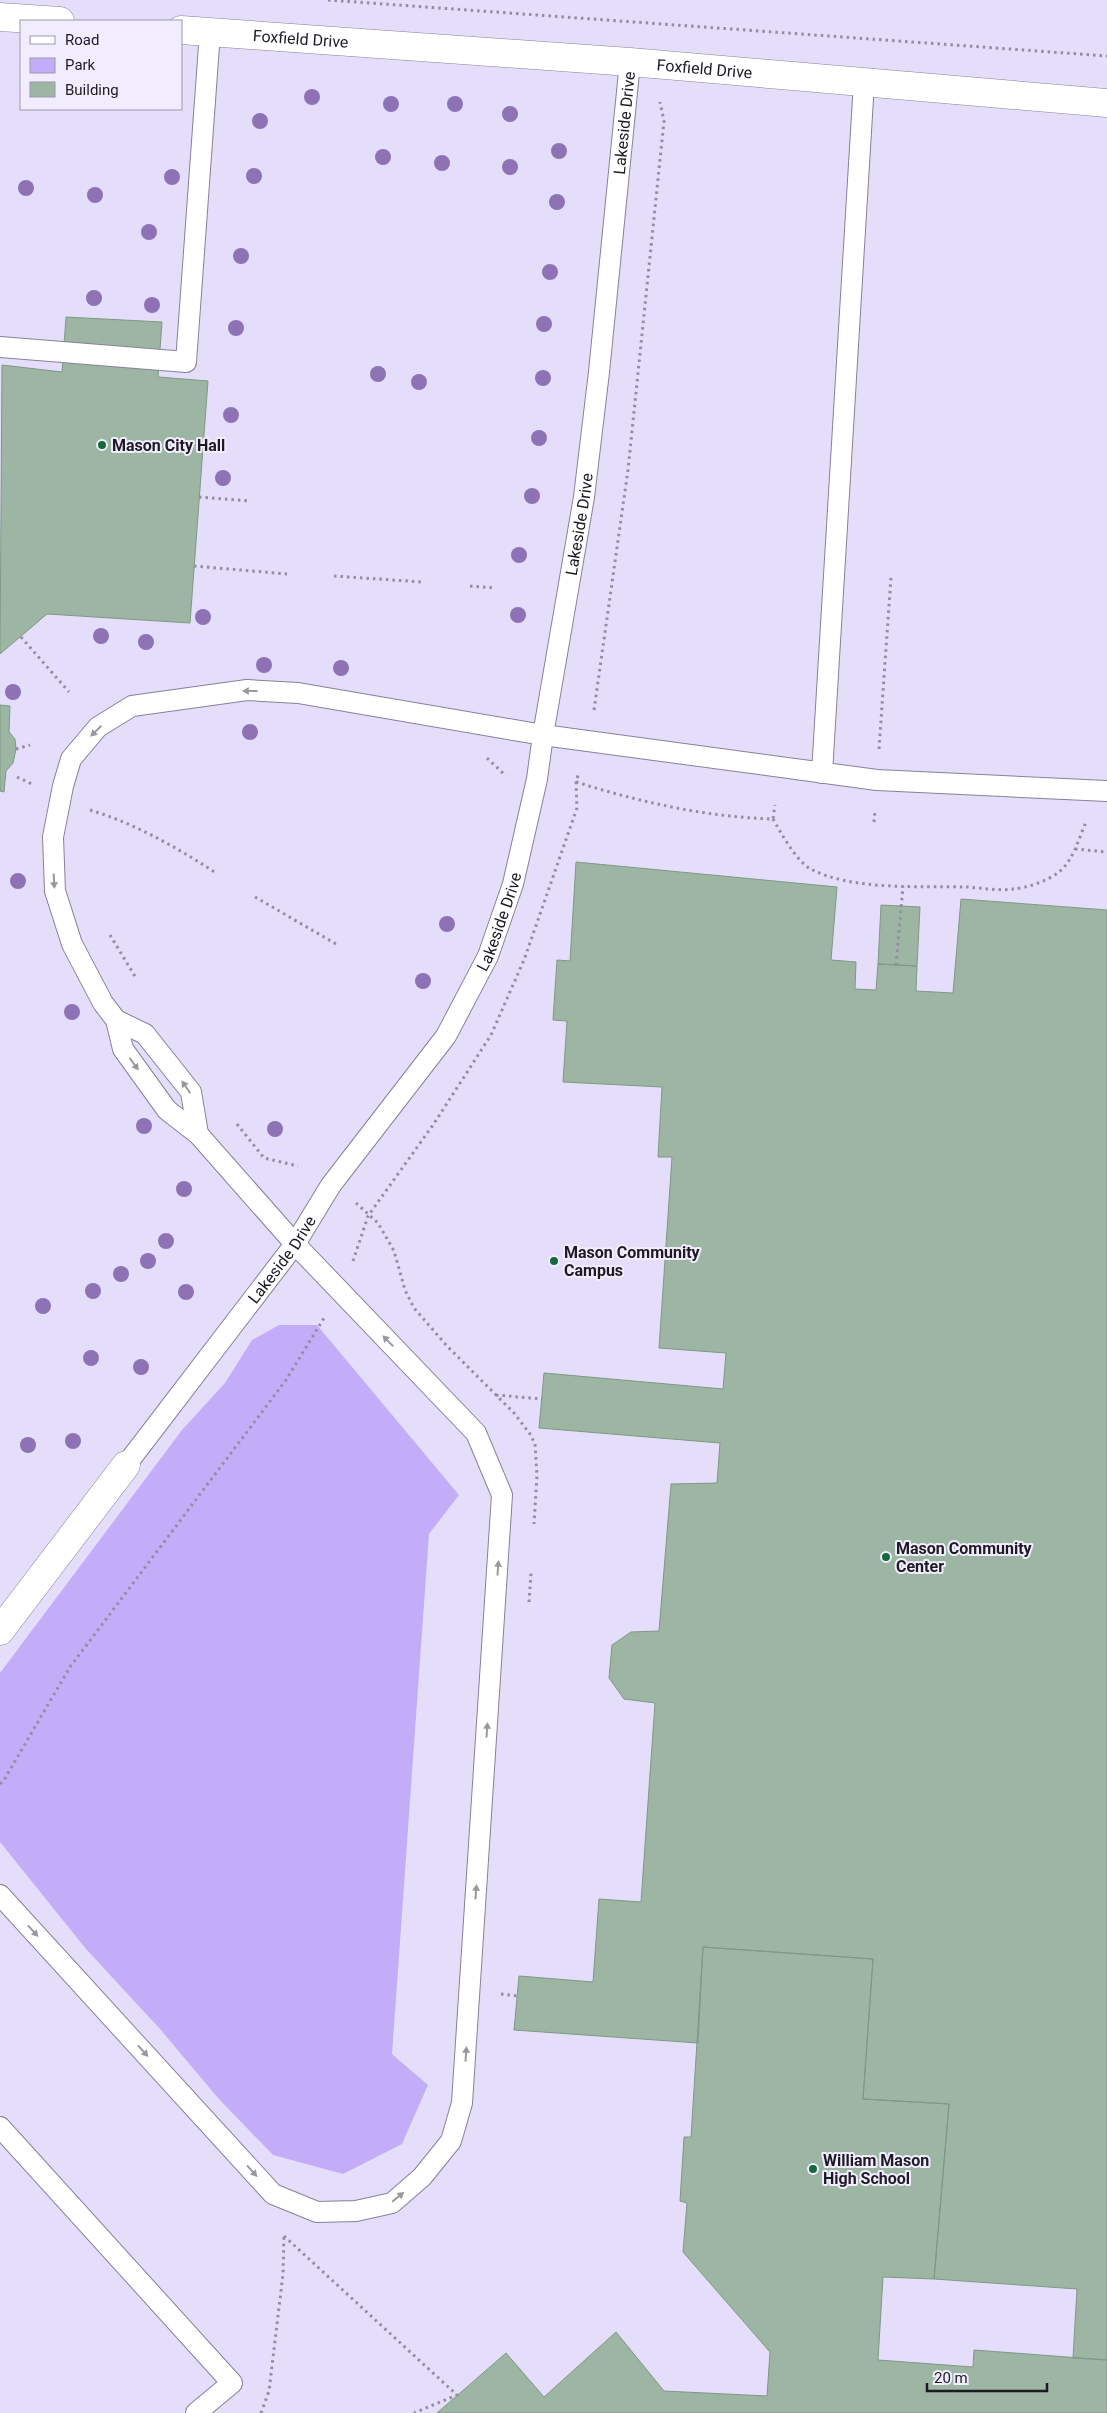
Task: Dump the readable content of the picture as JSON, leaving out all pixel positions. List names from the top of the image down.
{
  "streets": {
    "street": ["Foxfield Drive", "Lakeside Drive"]
  },
  "crossings": [
    ["Foxfield Drive", "Lakeside Drive"]
  ],
  "places": [
    "Mason City Hall",
    "Mason Community Campus",
    "Mason Community Center",
    "William Mason High School"
  ],
  "legend": ["Road", "Park", "Building"],
  "scale_bar": "20 m"
}
